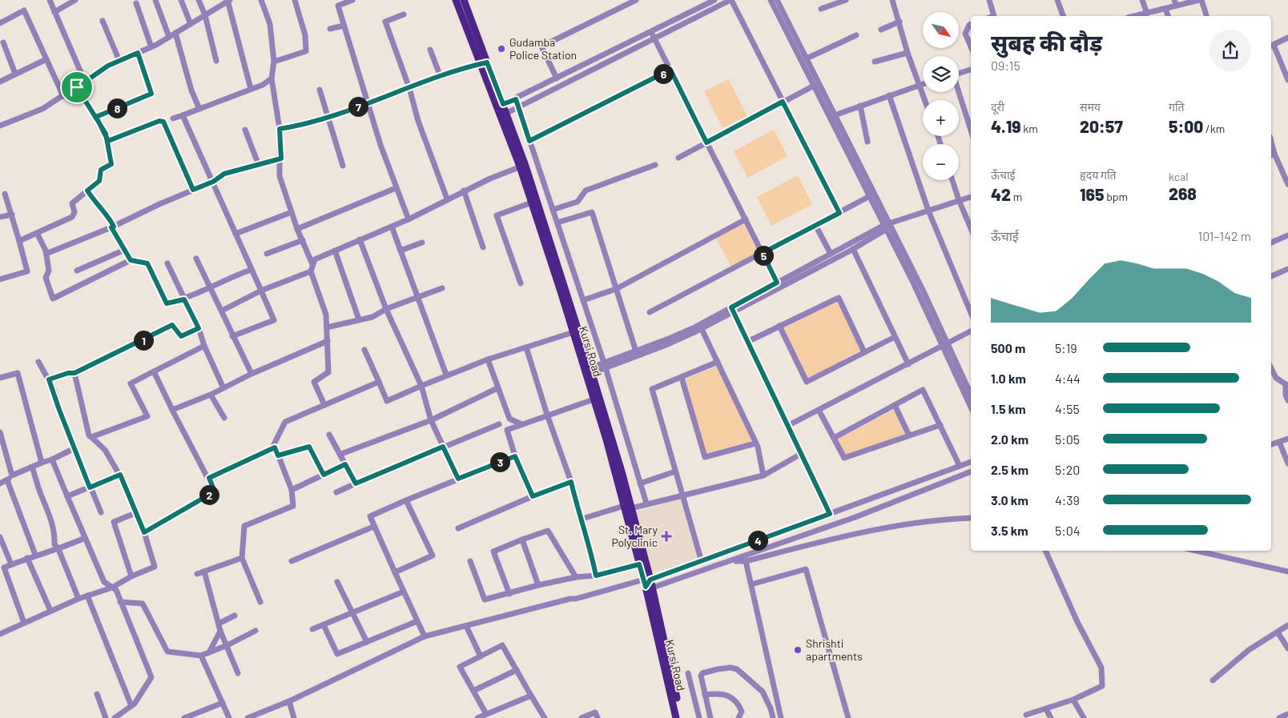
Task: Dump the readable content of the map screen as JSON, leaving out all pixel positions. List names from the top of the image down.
{
  "streets": {
    "main road": ["Kursi Road"]
  },
  "places": {
    "other": ["Gudamba Police Station", "Shrishti apartments"],
    "health": ["St. Mary Polyclinic"]
  },
  "north": "bottom right",
  "page": {
    "map_buttons": ["+", "−"],
    "heading": ["सुबह की दौड़", "09:15"],
    "pins": [
      "6",
      "7",
      "8",
      "5",
      "1",
      "3",
      "2",
      "4"
    ],
    "stats": [
      ["दूरी", "4.19 km"],
      ["समय", "20:57"],
      ["गति", "5:00 /km"],
      ["ऊँचाई", "42 m"],
      ["हृदय गति", "165 bpm"],
      ["kcal", "268"]
    ],
    "chart": ["ऊँचाई", "101–142 m"],
    "list": [
      {
        "name": "500 m",
        "note": "5:19"
      },
      {
        "name": "1.0 km",
        "note": "4:44"
      },
      {
        "name": "1.5 km",
        "note": "4:55"
      },
      {
        "name": "2.0 km",
        "note": "5:05"
      },
      {
        "name": "2.5 km",
        "note": "5:20"
      },
      {
        "name": "3.0 km",
        "note": "4:39"
      },
      {
        "name": "3.5 km",
        "note": "5:04"
      }
    ]
  }
}
